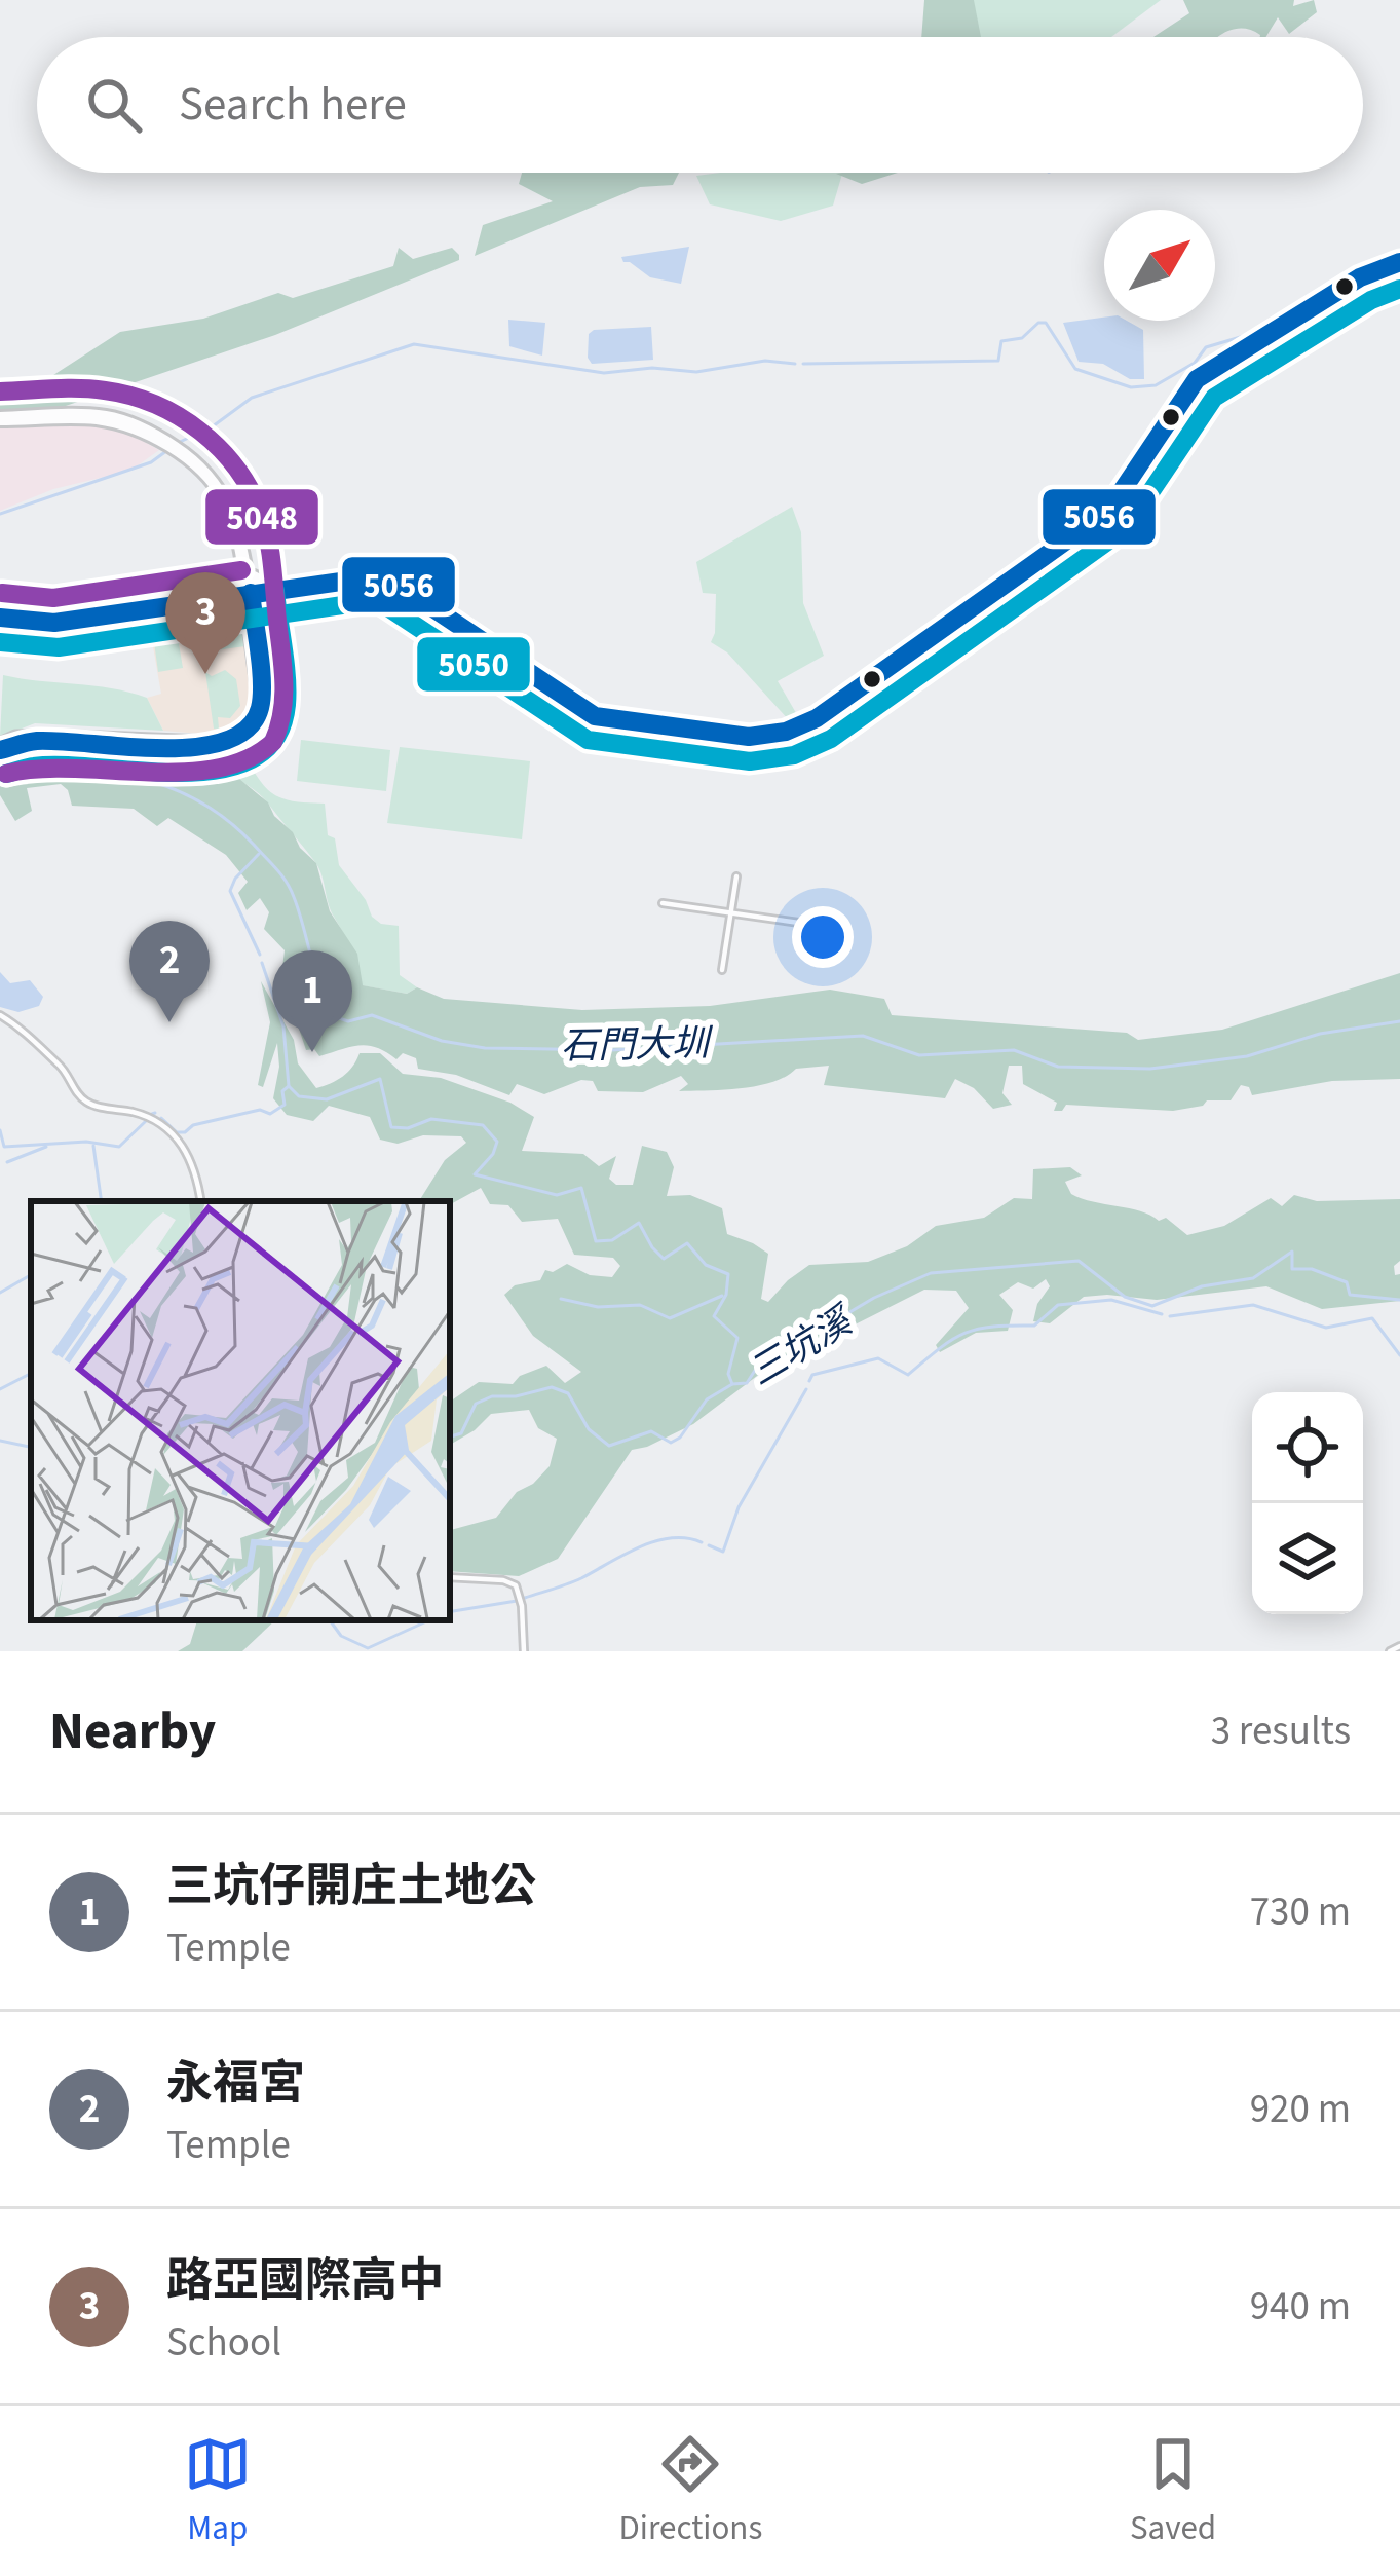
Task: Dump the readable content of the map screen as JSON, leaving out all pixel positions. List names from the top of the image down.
{
  "water": ["石門大圳", "三坑溪"],
  "lines": ["transit line 5056", "transit line 5050", "transit line 5048"],
  "north": "top right",
  "page": {
    "search": "Search here",
    "pins": ["3", "2", "1"],
    "heading": ["Nearby", "3 results"],
    "list": [
      {
        "mark": "1",
        "name": "三坑仔開庄土地公",
        "note": "Temple",
        "value": "730 m"
      },
      {
        "mark": "2",
        "name": "永福宮",
        "note": "Temple",
        "value": "920 m"
      },
      {
        "mark": "3",
        "name": "路亞國際高中",
        "note": "School",
        "value": "940 m"
      }
    ],
    "nav": ["Map", "Directions", "Saved"]
  }
}
